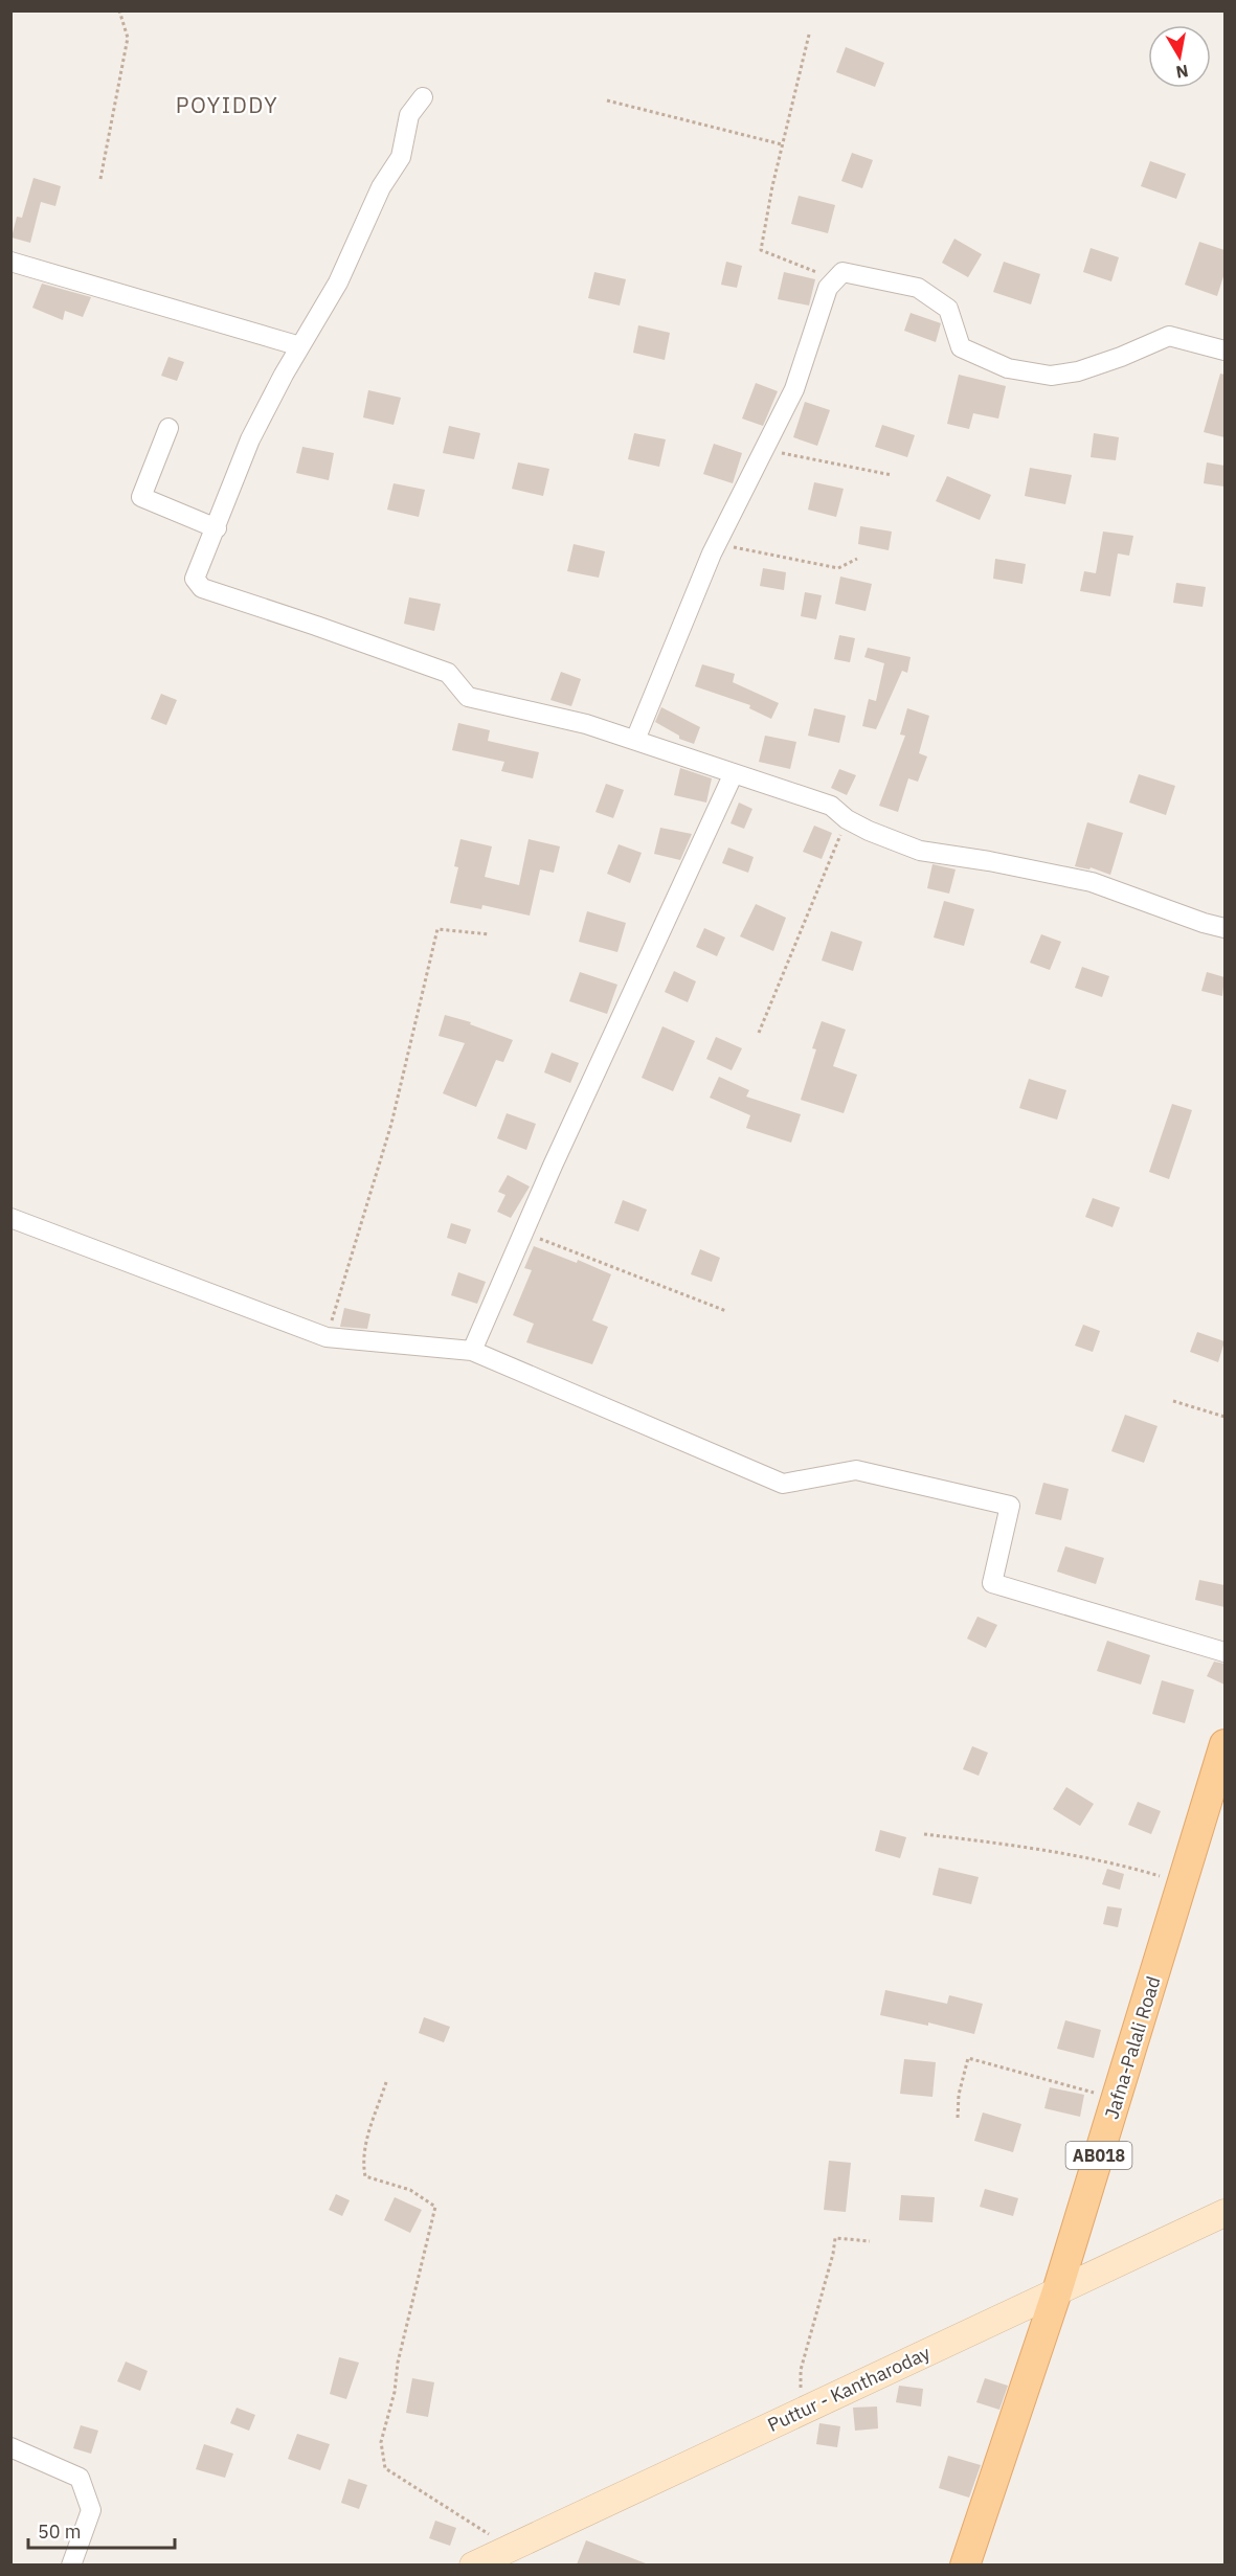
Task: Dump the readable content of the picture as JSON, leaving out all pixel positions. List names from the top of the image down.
{
  "streets": {
    "main road": ["Jafna-Palali Road", "AB018", "Puttur - Kantharoday"]
  },
  "crossings": [
    ["Jafna-Palali Road", "Puttur - Kantharoday"]
  ],
  "districts": ["POYIDDY"],
  "scale_bar": "50 m",
  "north": "bottom"
}
